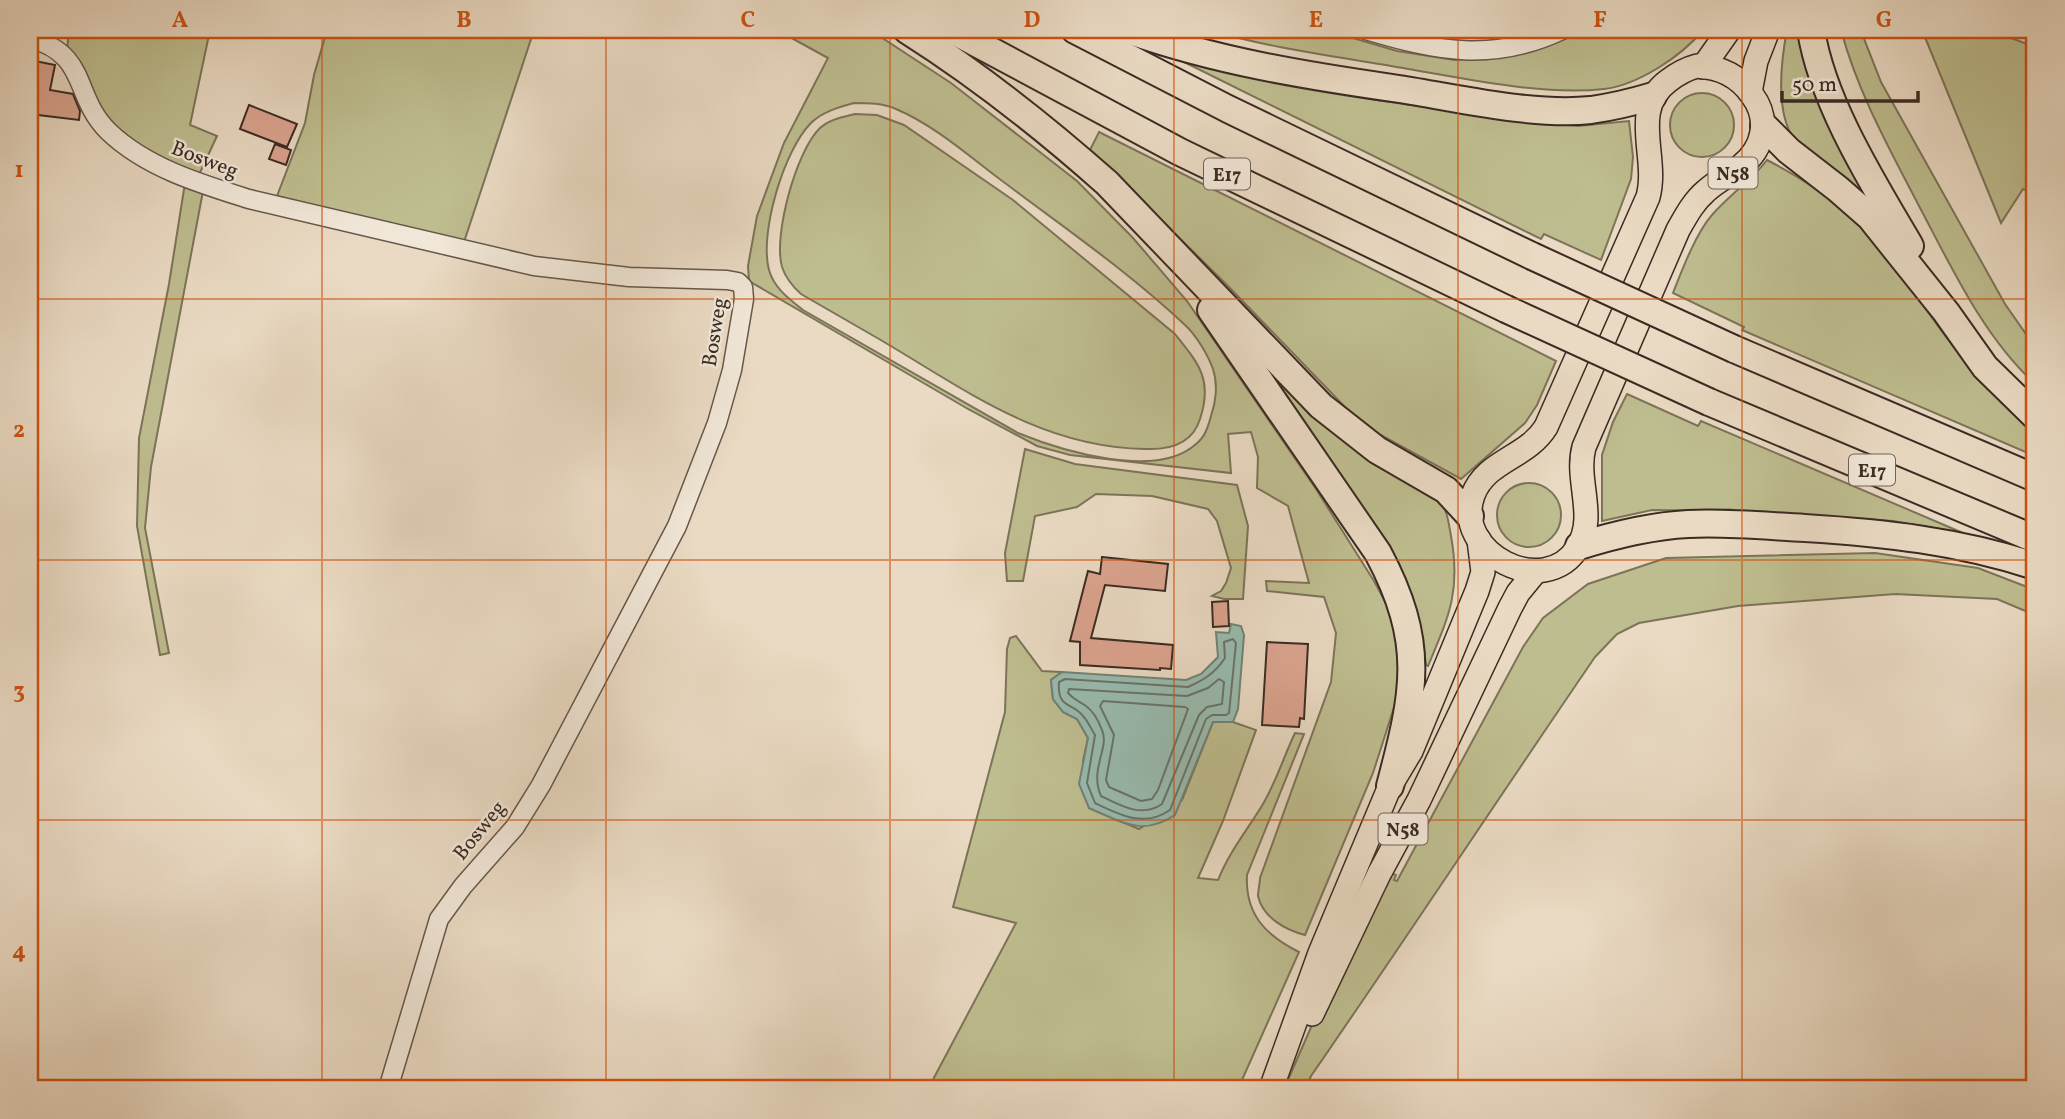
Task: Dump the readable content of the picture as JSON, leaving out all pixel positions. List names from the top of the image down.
{
  "streets": {
    "highway": ["E17"],
    "main road": ["N58"],
    "street": ["Bosweg"]
  },
  "scale_bar": "50 m",
  "grid": {
    "columns": [
      "A",
      "B",
      "C",
      "D",
      "E",
      "F",
      "G"
    ],
    "rows": [
      "1",
      "2",
      "3",
      "4"
    ]
  }
}
